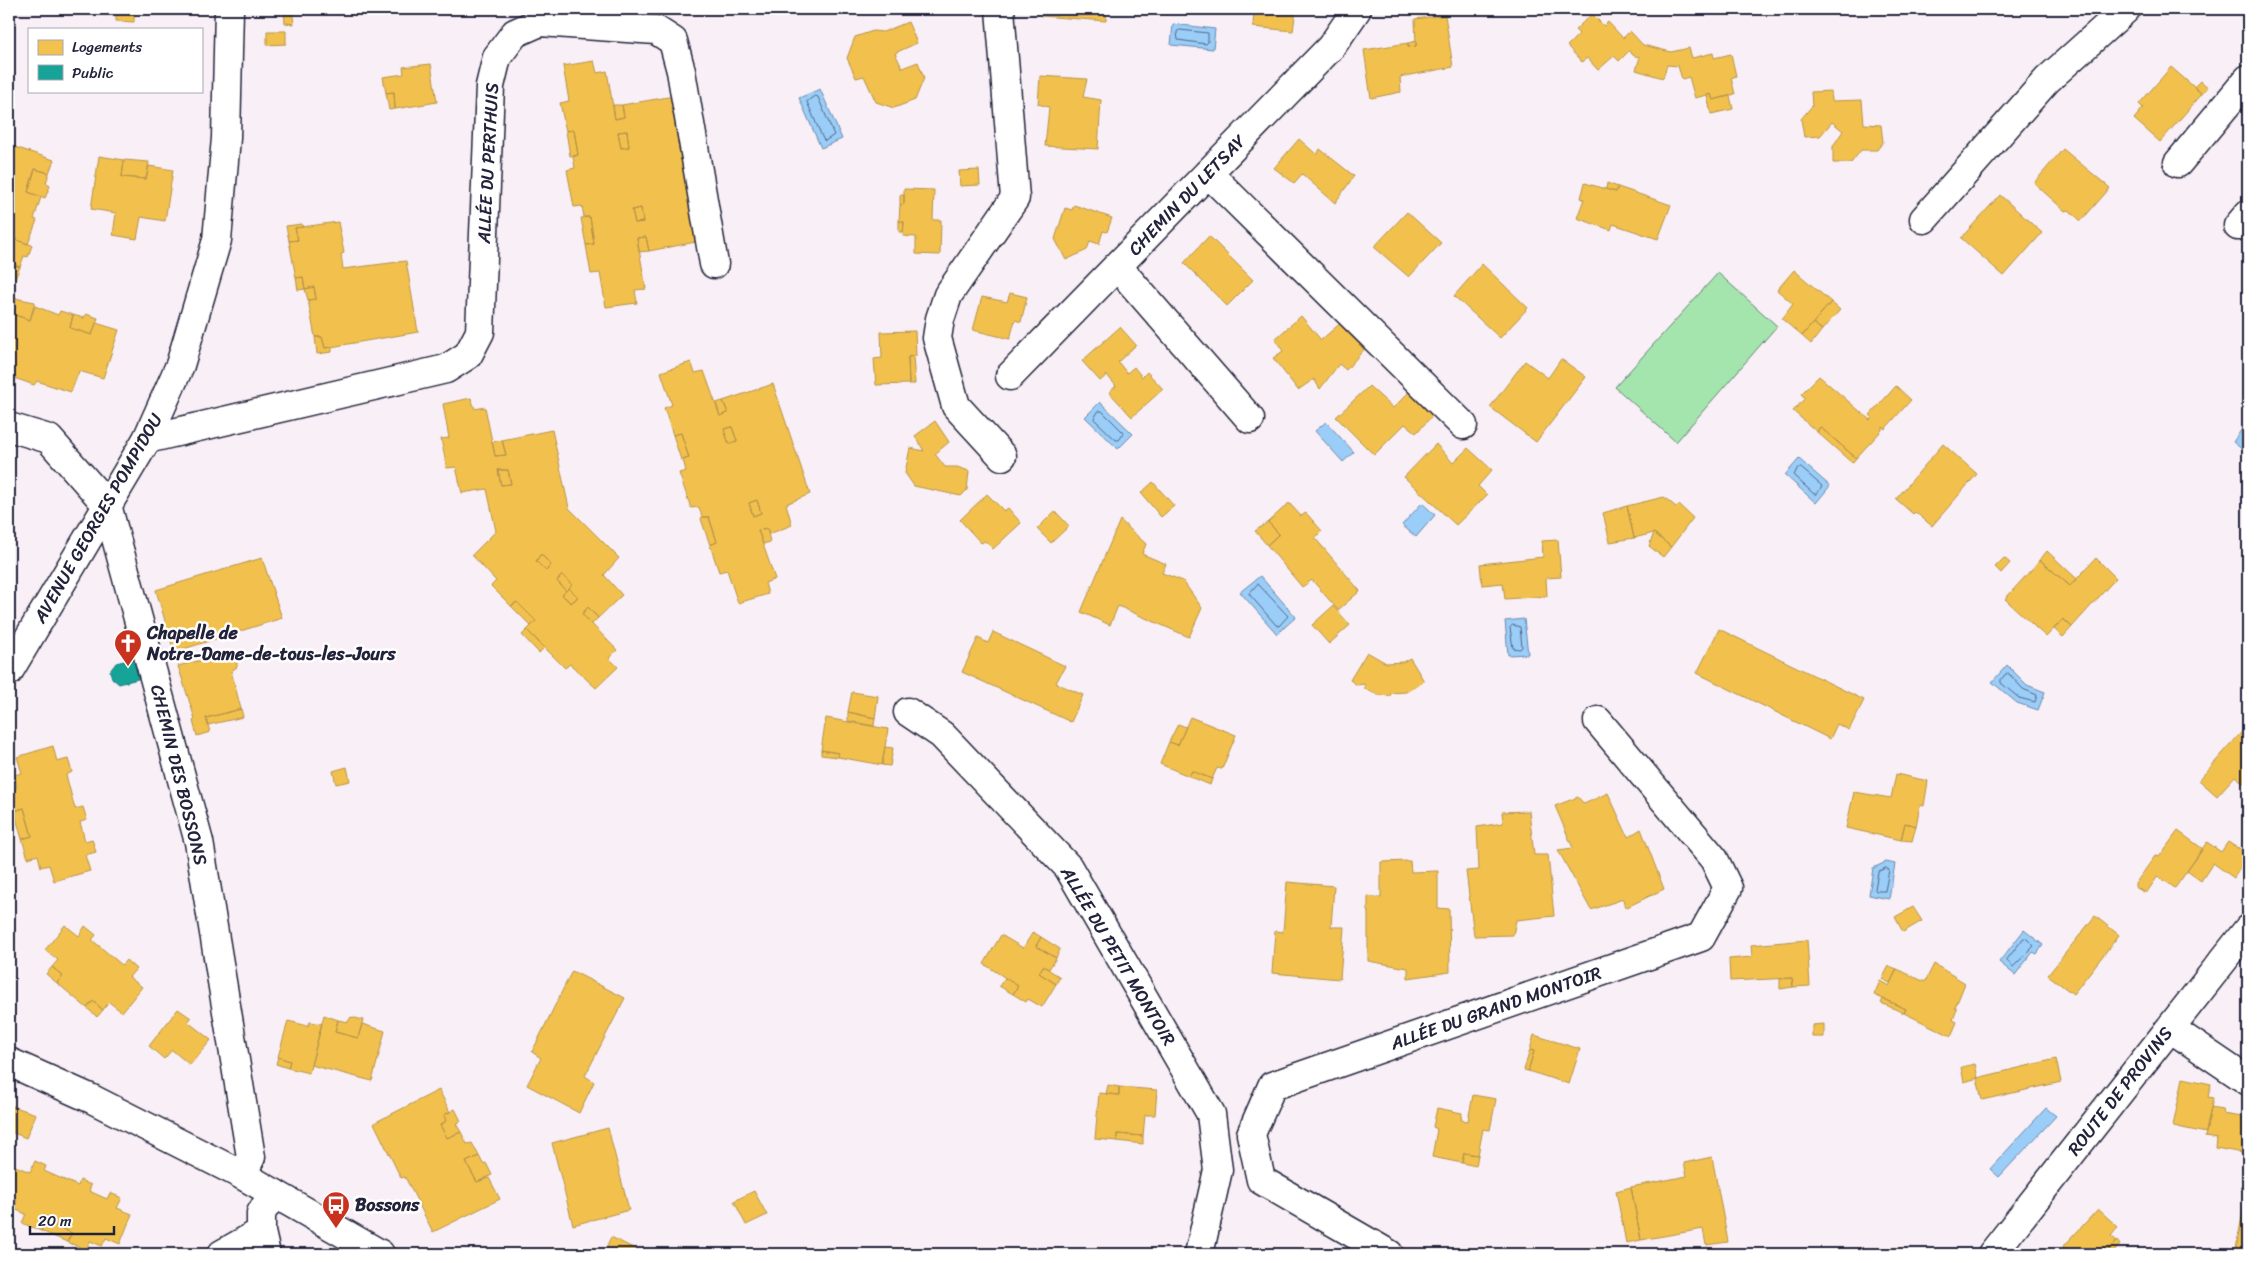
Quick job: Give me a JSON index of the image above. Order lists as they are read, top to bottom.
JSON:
{
  "streets": {
    "street": [
      "ALLÉE DU PERTHUIS",
      "CHEMIN DU LETSAY",
      "AVENUE GEORGES POMPIDOU",
      "CHEMIN DES BOSSONS",
      "ALLÉE DU PETIT MONTOIR",
      "ALLÉE DU GRAND MONTOIR",
      "ROUTE DE PROVINS"
    ]
  },
  "crossings": [
    ["ALLÉE DU PERTHUIS", "AVENUE GEORGES POMPIDOU"],
    ["AVENUE GEORGES POMPIDOU", "CHEMIN DES BOSSONS"]
  ],
  "places": {
    "church": ["Chapelle de Notre-Dame-de-tous-les-Jours"],
    "bus stop": ["Bossons"]
  },
  "legend": ["Logements", "Public"],
  "scale_bar": "20 m"
}
